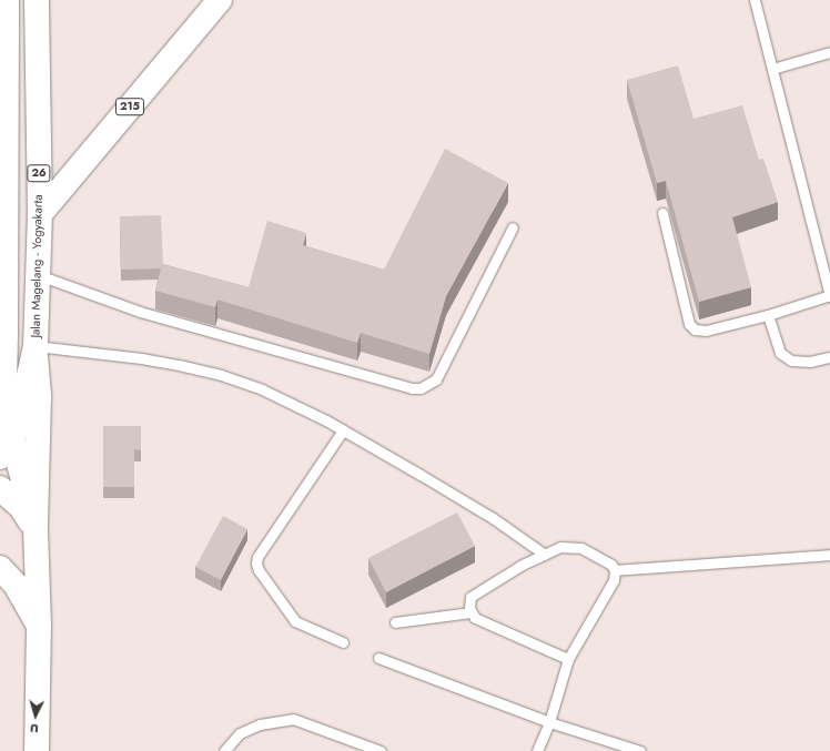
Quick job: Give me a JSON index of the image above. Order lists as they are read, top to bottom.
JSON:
{
  "streets": {
    "main road": ["215", "26", "Jalan Magelang - Yogyakarta"]
  },
  "crossings": [
    ["215", "Jalan Magelang - Yogyakarta"],
    ["26", "Jalan Magelang - Yogyakarta"]
  ],
  "north": "bottom"
}
